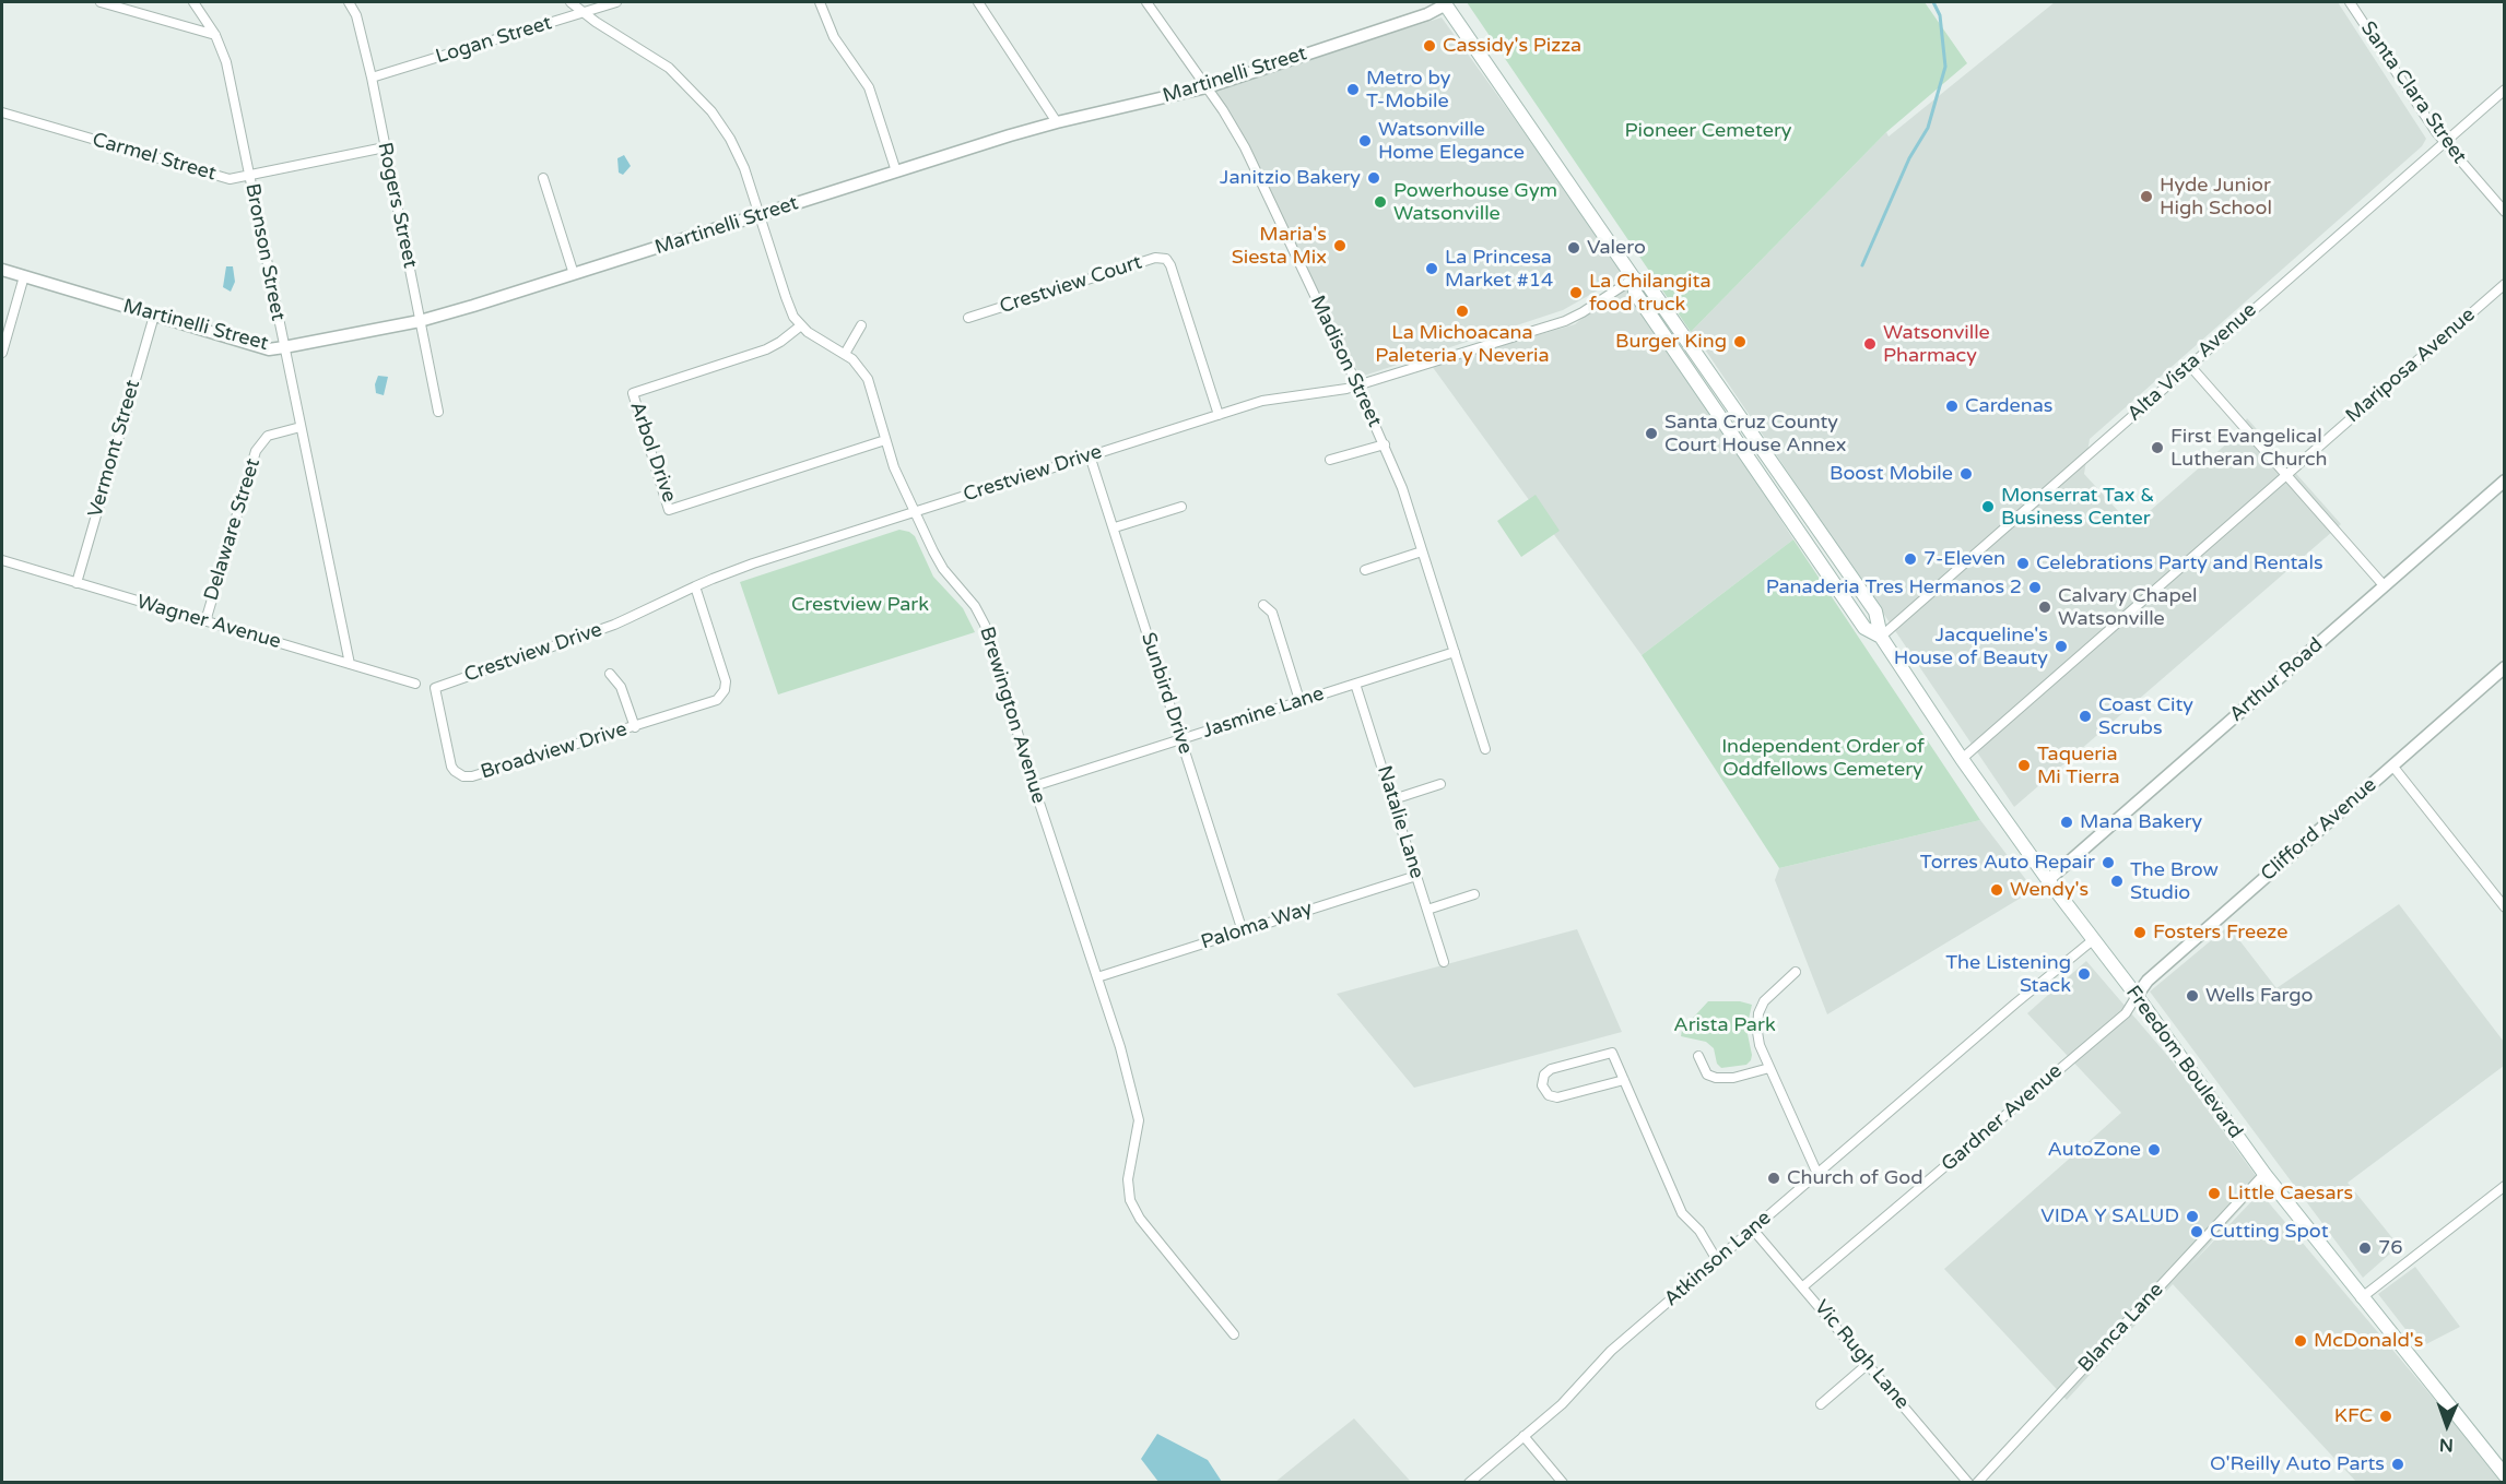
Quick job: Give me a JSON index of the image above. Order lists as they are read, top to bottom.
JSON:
{
  "streets": {
    "main road": ["Freedom Boulevard"],
    "street": [
      "Logan Street",
      "Martinelli Street",
      "Santa Clara Street",
      "Carmel Street",
      "Rogers Street",
      "Bronson Street",
      "Crestview Court",
      "Madison Street",
      "Alta Vista Avenue",
      "Mariposa Avenue",
      "Vermont Street",
      "Arbol Drive",
      "Crestview Drive",
      "Delaware Street",
      "Wagner Avenue",
      "Arthur Road",
      "Sunbird Drive",
      "Jasmine Lane",
      "Brewington Avenue",
      "Broadview Drive",
      "Natalie Lane",
      "Clifford Avenue",
      "Paloma Way",
      "Gardner Avenue",
      "Atkinson Lane",
      "Blanca Lane",
      "Vic Rugh Lane"
    ]
  },
  "crossings": [
    ["Logan Street", "Rogers Street"],
    ["Logan Street", "Brewington Avenue"],
    ["Martinelli Street", "Rogers Street"],
    ["Martinelli Street", "Bronson Street"],
    ["Martinelli Street", "Madison Street"],
    ["Martinelli Street", "Vermont Street"],
    ["Martinelli Street", "Brewington Avenue"],
    ["Martinelli Street", "Freedom Boulevard"],
    ["Santa Clara Street", "Alta Vista Avenue"],
    ["Carmel Street", "Rogers Street"],
    ["Carmel Street", "Bronson Street"],
    ["Bronson Street", "Delaware Street"],
    ["Bronson Street", "Wagner Avenue"],
    ["Crestview Court", "Crestview Drive"],
    ["Madison Street", "Crestview Drive"],
    ["Madison Street", "Jasmine Lane"],
    ["Alta Vista Avenue", "Freedom Boulevard"],
    ["Mariposa Avenue", "Freedom Boulevard"],
    ["Vermont Street", "Wagner Avenue"],
    ["Arbol Drive", "Brewington Avenue"],
    ["Crestview Drive", "Sunbird Drive"],
    ["Crestview Drive", "Brewington Avenue"],
    ["Crestview Drive", "Broadview Drive"],
    ["Crestview Drive", "Freedom Boulevard"],
    ["Delaware Street", "Wagner Avenue"],
    ["Arthur Road", "Freedom Boulevard"],
    ["Sunbird Drive", "Jasmine Lane"],
    ["Sunbird Drive", "Paloma Way"],
    ["Jasmine Lane", "Brewington Avenue"],
    ["Jasmine Lane", "Natalie Lane"],
    ["Brewington Avenue", "Paloma Way"],
    ["Natalie Lane", "Paloma Way"],
    ["Clifford Avenue", "Freedom Boulevard"],
    ["Clifford Avenue", "Gardner Avenue"],
    ["Freedom Boulevard", "Gardner Avenue"],
    ["Freedom Boulevard", "Atkinson Lane"],
    ["Freedom Boulevard", "Blanca Lane"],
    ["Gardner Avenue", "Vic Rugh Lane"],
    ["Atkinson Lane", "Vic Rugh Lane"]
  ],
  "parks": [
    "Pioneer Cemetery",
    "Crestview Park",
    "Independent Order of Oddfellows Cemetery",
    "Arista Park"
  ],
  "places": [
    "Cassidy's Pizza",
    "Metro by T-Mobile",
    "Watsonville Home Elegance",
    "Janitzio Bakery",
    "Hyde Junior High School",
    "Powerhouse Gym Watsonville",
    "Maria's Siesta Mix",
    "Valero",
    "La Princesa Market #14",
    "La Chilangita food truck",
    "La Michoacana Paleteria y Neveria",
    "Burger King",
    "Watsonville Pharmacy",
    "Cardenas",
    "Santa Cruz County Court House Annex",
    "First Evangelical Lutheran Church",
    "Boost Mobile",
    "Monserrat Tax & Business Center",
    "7-Eleven",
    "Celebrations Party and Rentals",
    "Panaderia Tres Hermanos 2",
    "Calvary Chapel Watsonville",
    "Jacqueline's House of Beauty",
    "Coast City Scrubs",
    "Taqueria Mi Tierra",
    "Mana Bakery",
    "Torres Auto Repair",
    "The Brow Studio",
    "Wendy's",
    "Fosters Freeze",
    "The Listening Stack",
    "Wells Fargo",
    "AutoZone",
    "Church of God",
    "Little Caesars",
    "VIDA Y SALUD",
    "Cutting Spot",
    "76",
    "McDonald's",
    "KFC",
    "O'Reilly Auto Parts"
  ],
  "north": "bottom"
}
